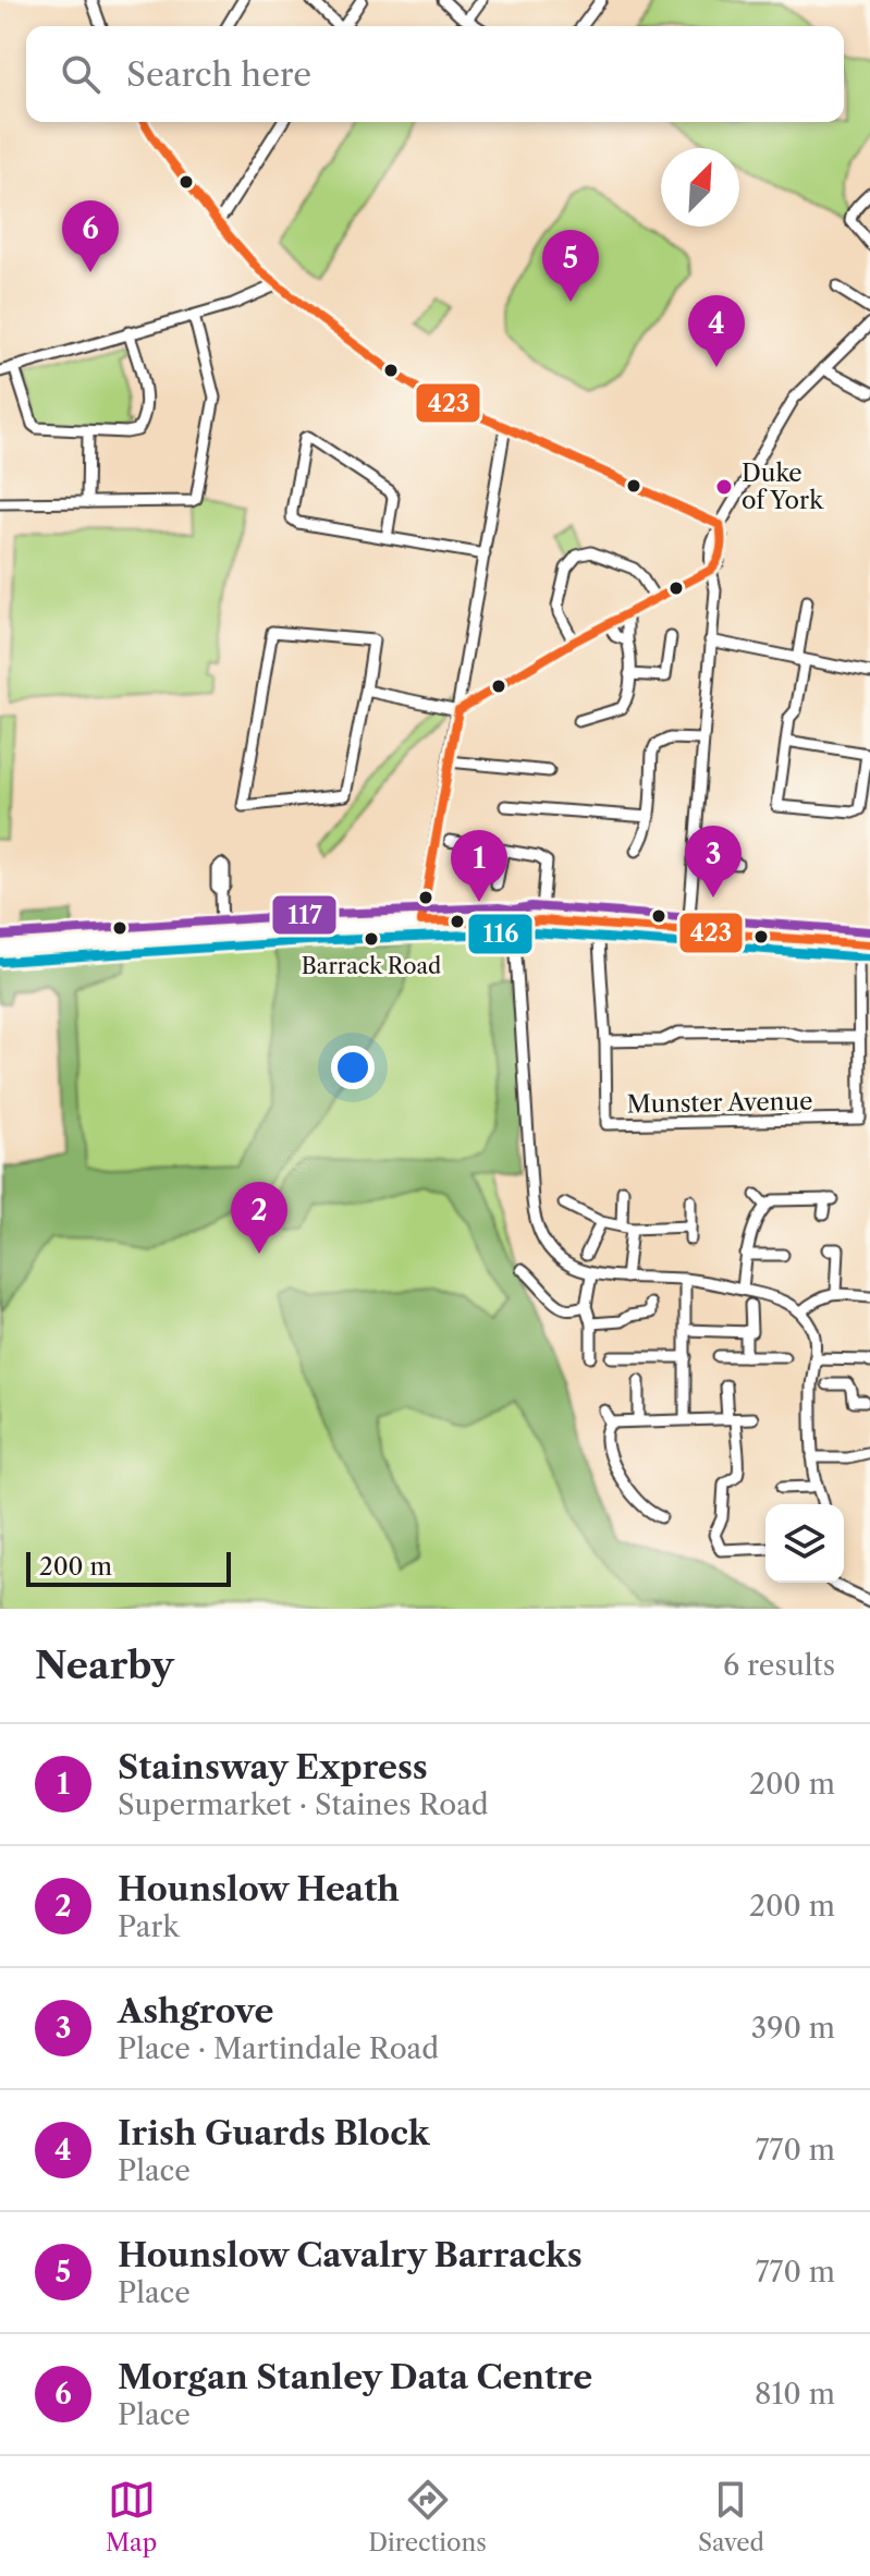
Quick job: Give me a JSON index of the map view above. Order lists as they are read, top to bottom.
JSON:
{
  "streets": {
    "street": ["Munster Avenue"]
  },
  "places": ["Duke of York", "Barrack Road"],
  "lines": ["transit line 423", "transit line 117", "transit line 116"],
  "scale_bar": "200 m",
  "north": "top right",
  "page": {
    "search": "Search here",
    "pins": [
      "6",
      "5",
      "4",
      "3",
      "1",
      "2"
    ],
    "scale": "200 m",
    "heading": ["Nearby", "6 results"],
    "list": [
      {
        "mark": "1",
        "name": "Stainsway Express",
        "note": "Supermarket · Staines Road",
        "value": "200 m"
      },
      {
        "mark": "2",
        "name": "Hounslow Heath",
        "note": "Park",
        "value": "200 m"
      },
      {
        "mark": "3",
        "name": "Ashgrove",
        "note": "Place · Martindale Road",
        "value": "390 m"
      },
      {
        "mark": "4",
        "name": "Irish Guards Block",
        "note": "Place",
        "value": "770 m"
      },
      {
        "mark": "5",
        "name": "Hounslow Cavalry Barracks",
        "note": "Place",
        "value": "770 m"
      },
      {
        "mark": "6",
        "name": "Morgan Stanley Data Centre",
        "note": "Place",
        "value": "810 m"
      }
    ],
    "nav": ["Map", "Directions", "Saved"]
  }
}
